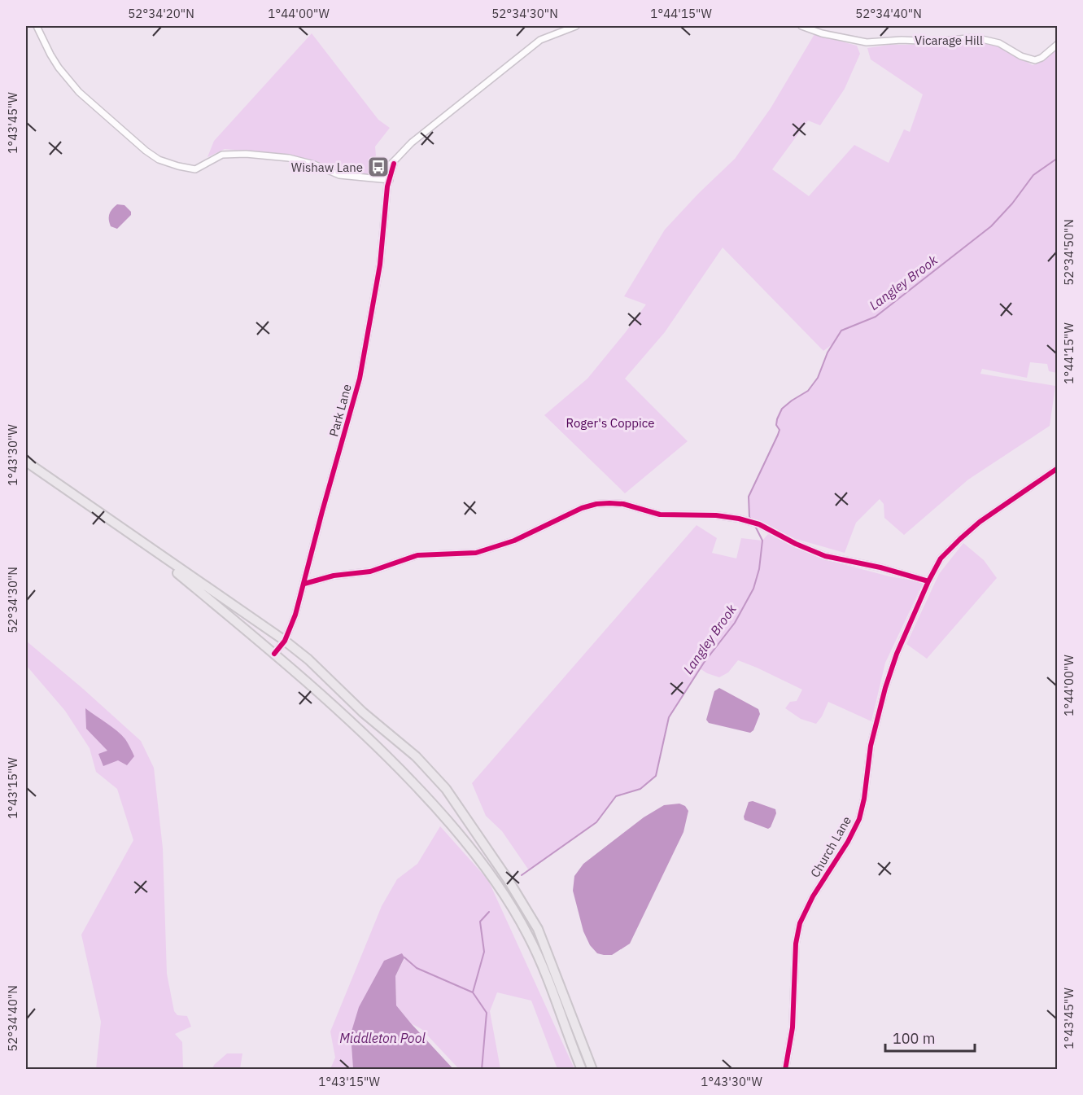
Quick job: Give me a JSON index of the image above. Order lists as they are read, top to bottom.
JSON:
{
  "streets": {
    "street": ["Vicarage Hill", "Park Lane", "Church Lane"]
  },
  "water": ["Langley Brook", "Middleton Pool"],
  "parks": ["Roger's Coppice"],
  "places": {
    "bus stop": ["Wishaw Lane"]
  },
  "scale_bar": "100 m",
  "coordinates": [
    "52°34'20\"N",
    "1°44'00\"W",
    "52°34'30\"N",
    "1°44'15\"W",
    "52°34'40\"N",
    "1°43'45\"W",
    "52°34'50\"N",
    "1°43'30\"W",
    "1°43'15\"W"
  ]
}
